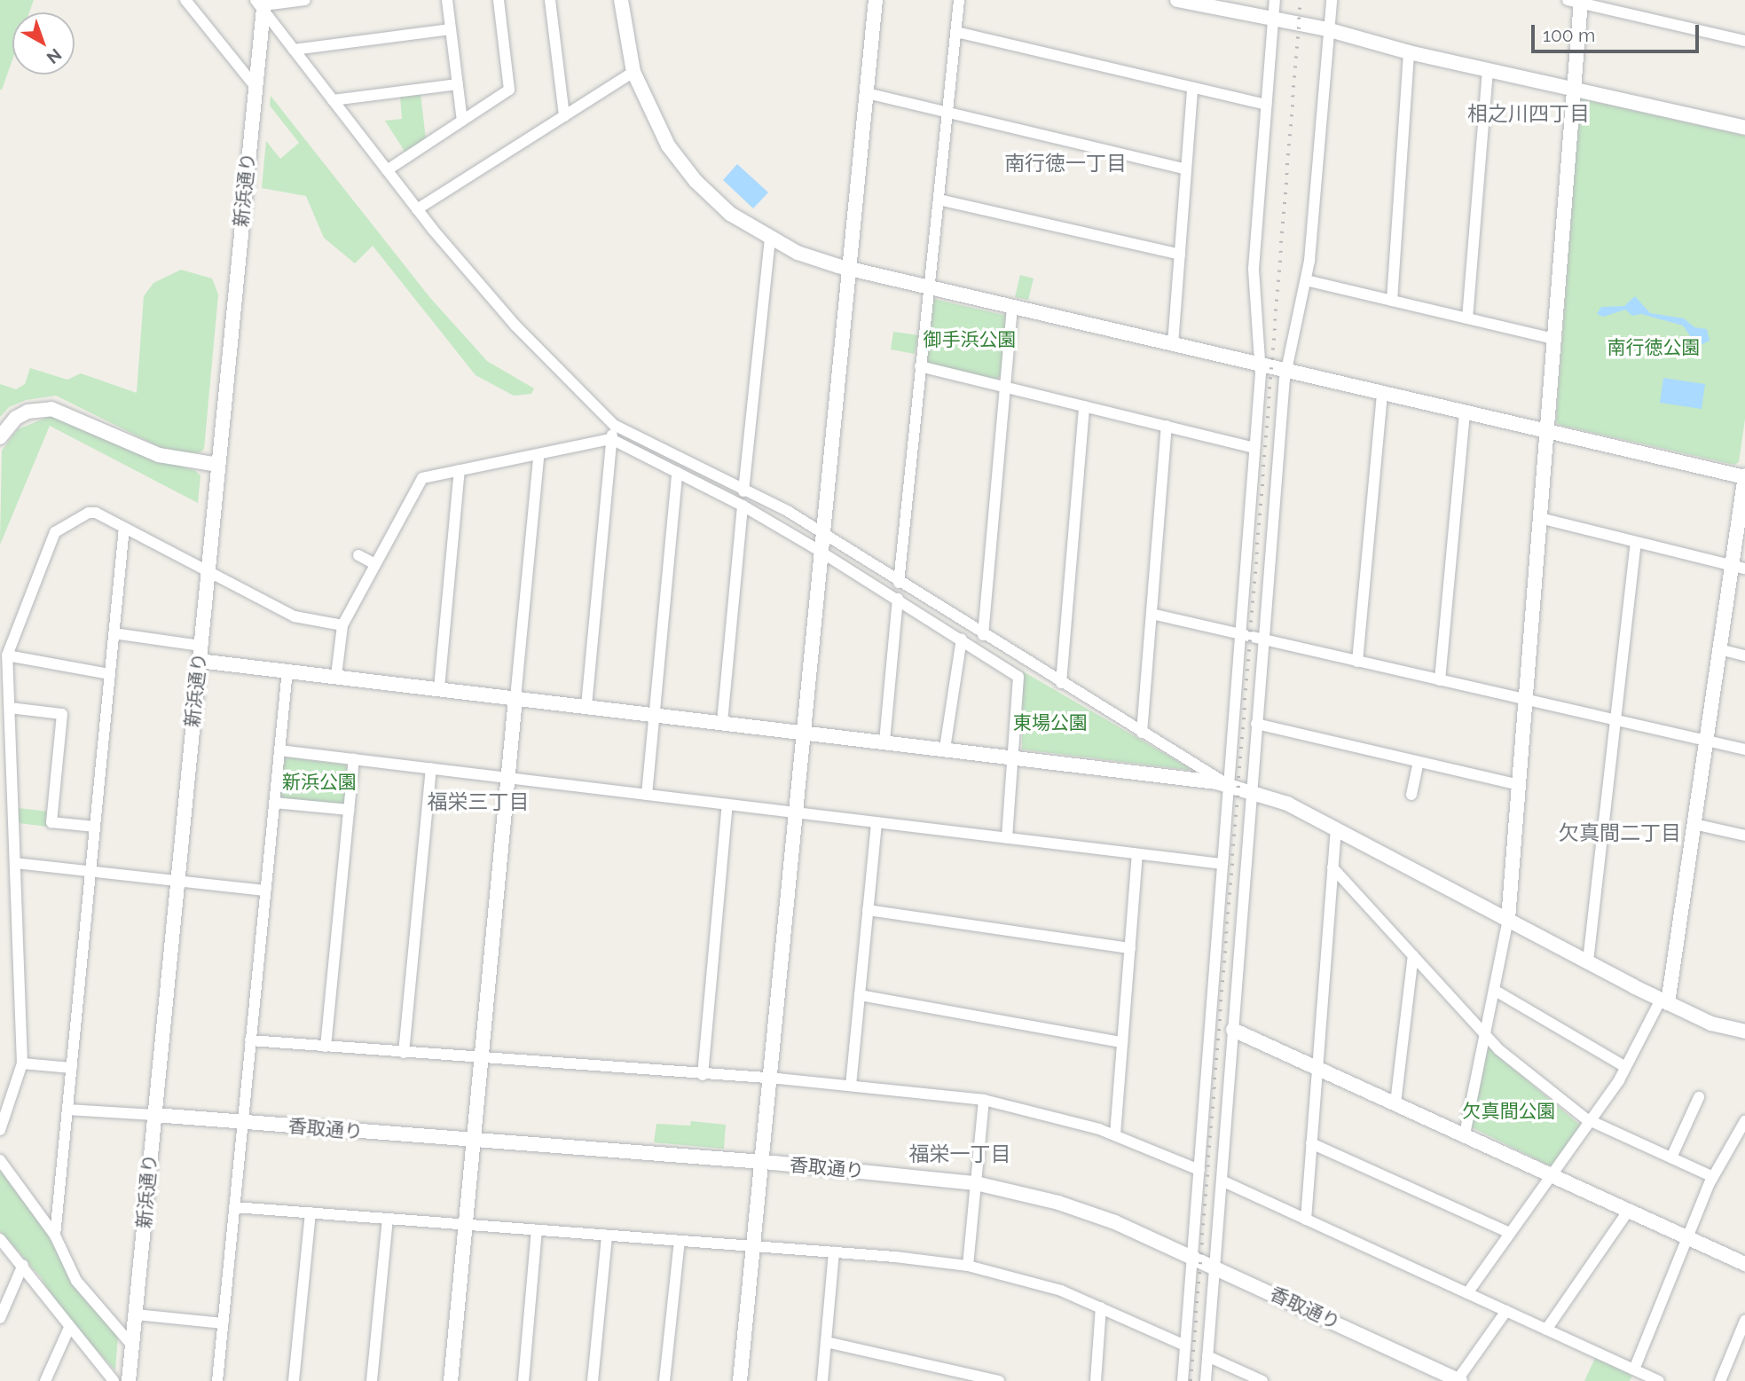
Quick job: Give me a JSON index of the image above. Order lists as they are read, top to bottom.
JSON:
{
  "streets": {
    "street": ["新浜通り", "香取通り"]
  },
  "crossings": [
    ["新浜通り", "香取通り"]
  ],
  "districts": [
    "相之川四丁目",
    "南行徳一丁目",
    "福栄三丁目",
    "欠真間二丁目",
    "福栄一丁目"
  ],
  "parks": [
    "御手浜公園",
    "南行徳公園",
    "東場公園",
    "新浜公園",
    "欠真間公園"
  ],
  "scale_bar": "100 m",
  "north": "bottom right"
}
